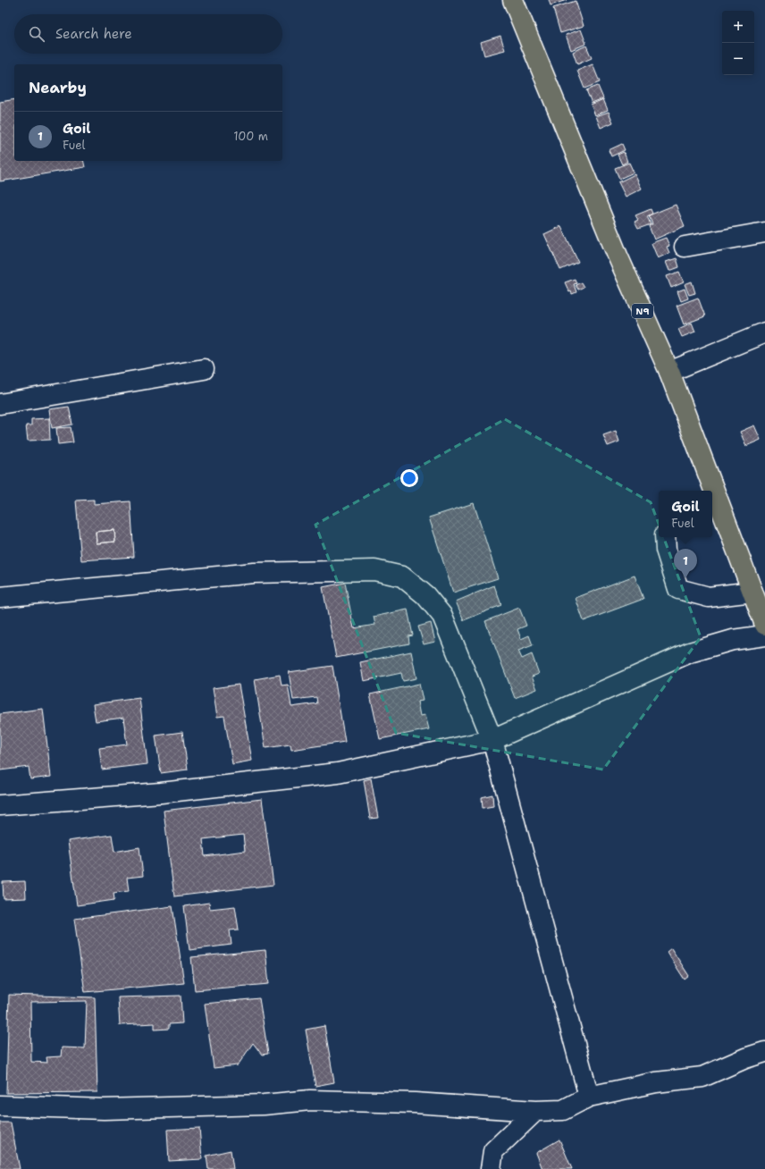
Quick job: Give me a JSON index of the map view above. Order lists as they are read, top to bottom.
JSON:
{
  "streets": {
    "highway": ["N9"]
  },
  "page": {
    "map_buttons": ["+", "−"],
    "search": "Search here",
    "heading": "Nearby",
    "list": [
      {
        "mark": "1",
        "name": "Goil",
        "note": "Fuel",
        "value": "100 m"
      }
    ],
    "popup": ["Goil", "Fuel"],
    "pins": "1"
  }
}
